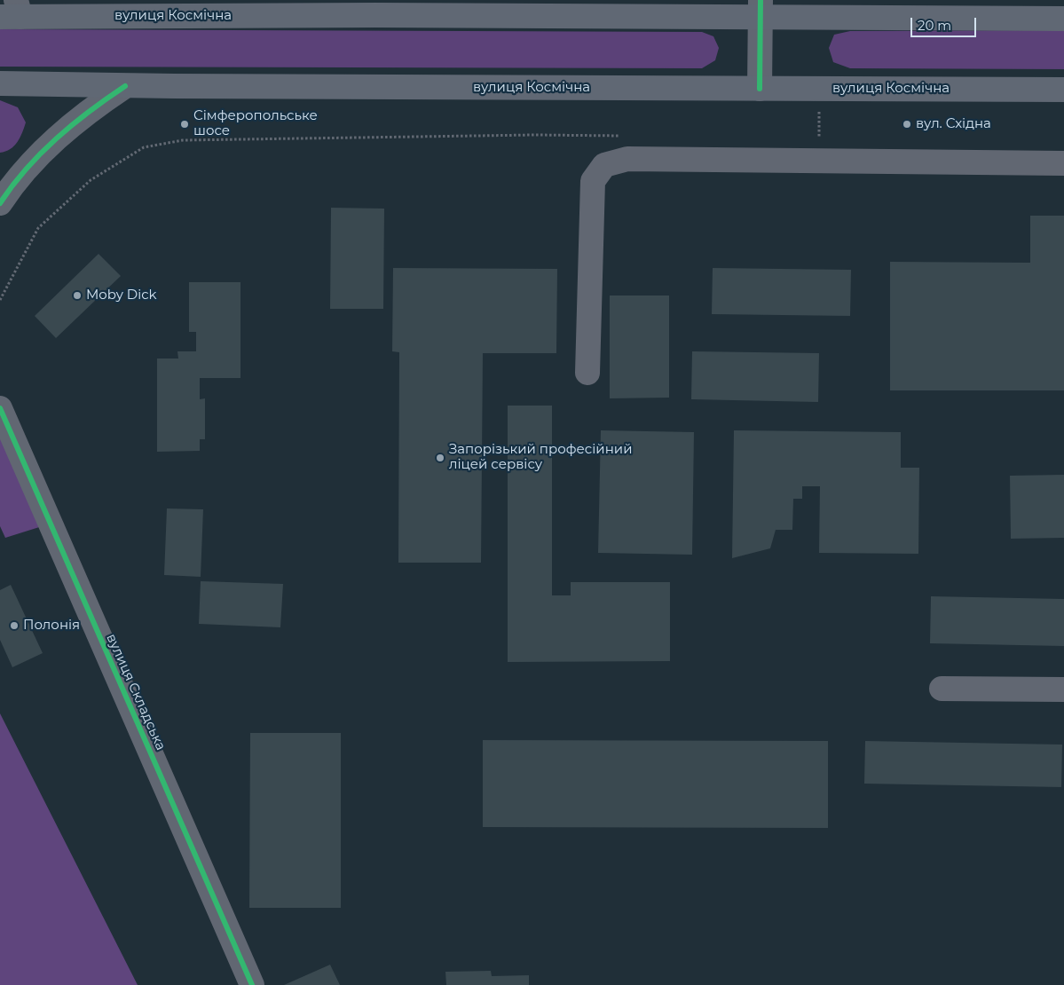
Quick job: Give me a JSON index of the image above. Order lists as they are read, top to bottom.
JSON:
{
  "streets": {
    "main road": ["вулиця Космічна"],
    "street": ["вулиця Складська"]
  },
  "places": [
    "Сімферопольське шосе",
    "вул. Східна",
    "Moby Dick",
    "Запорізький професійний ліцей сервісу",
    "Полонія"
  ],
  "scale_bar": "20 m"
}
